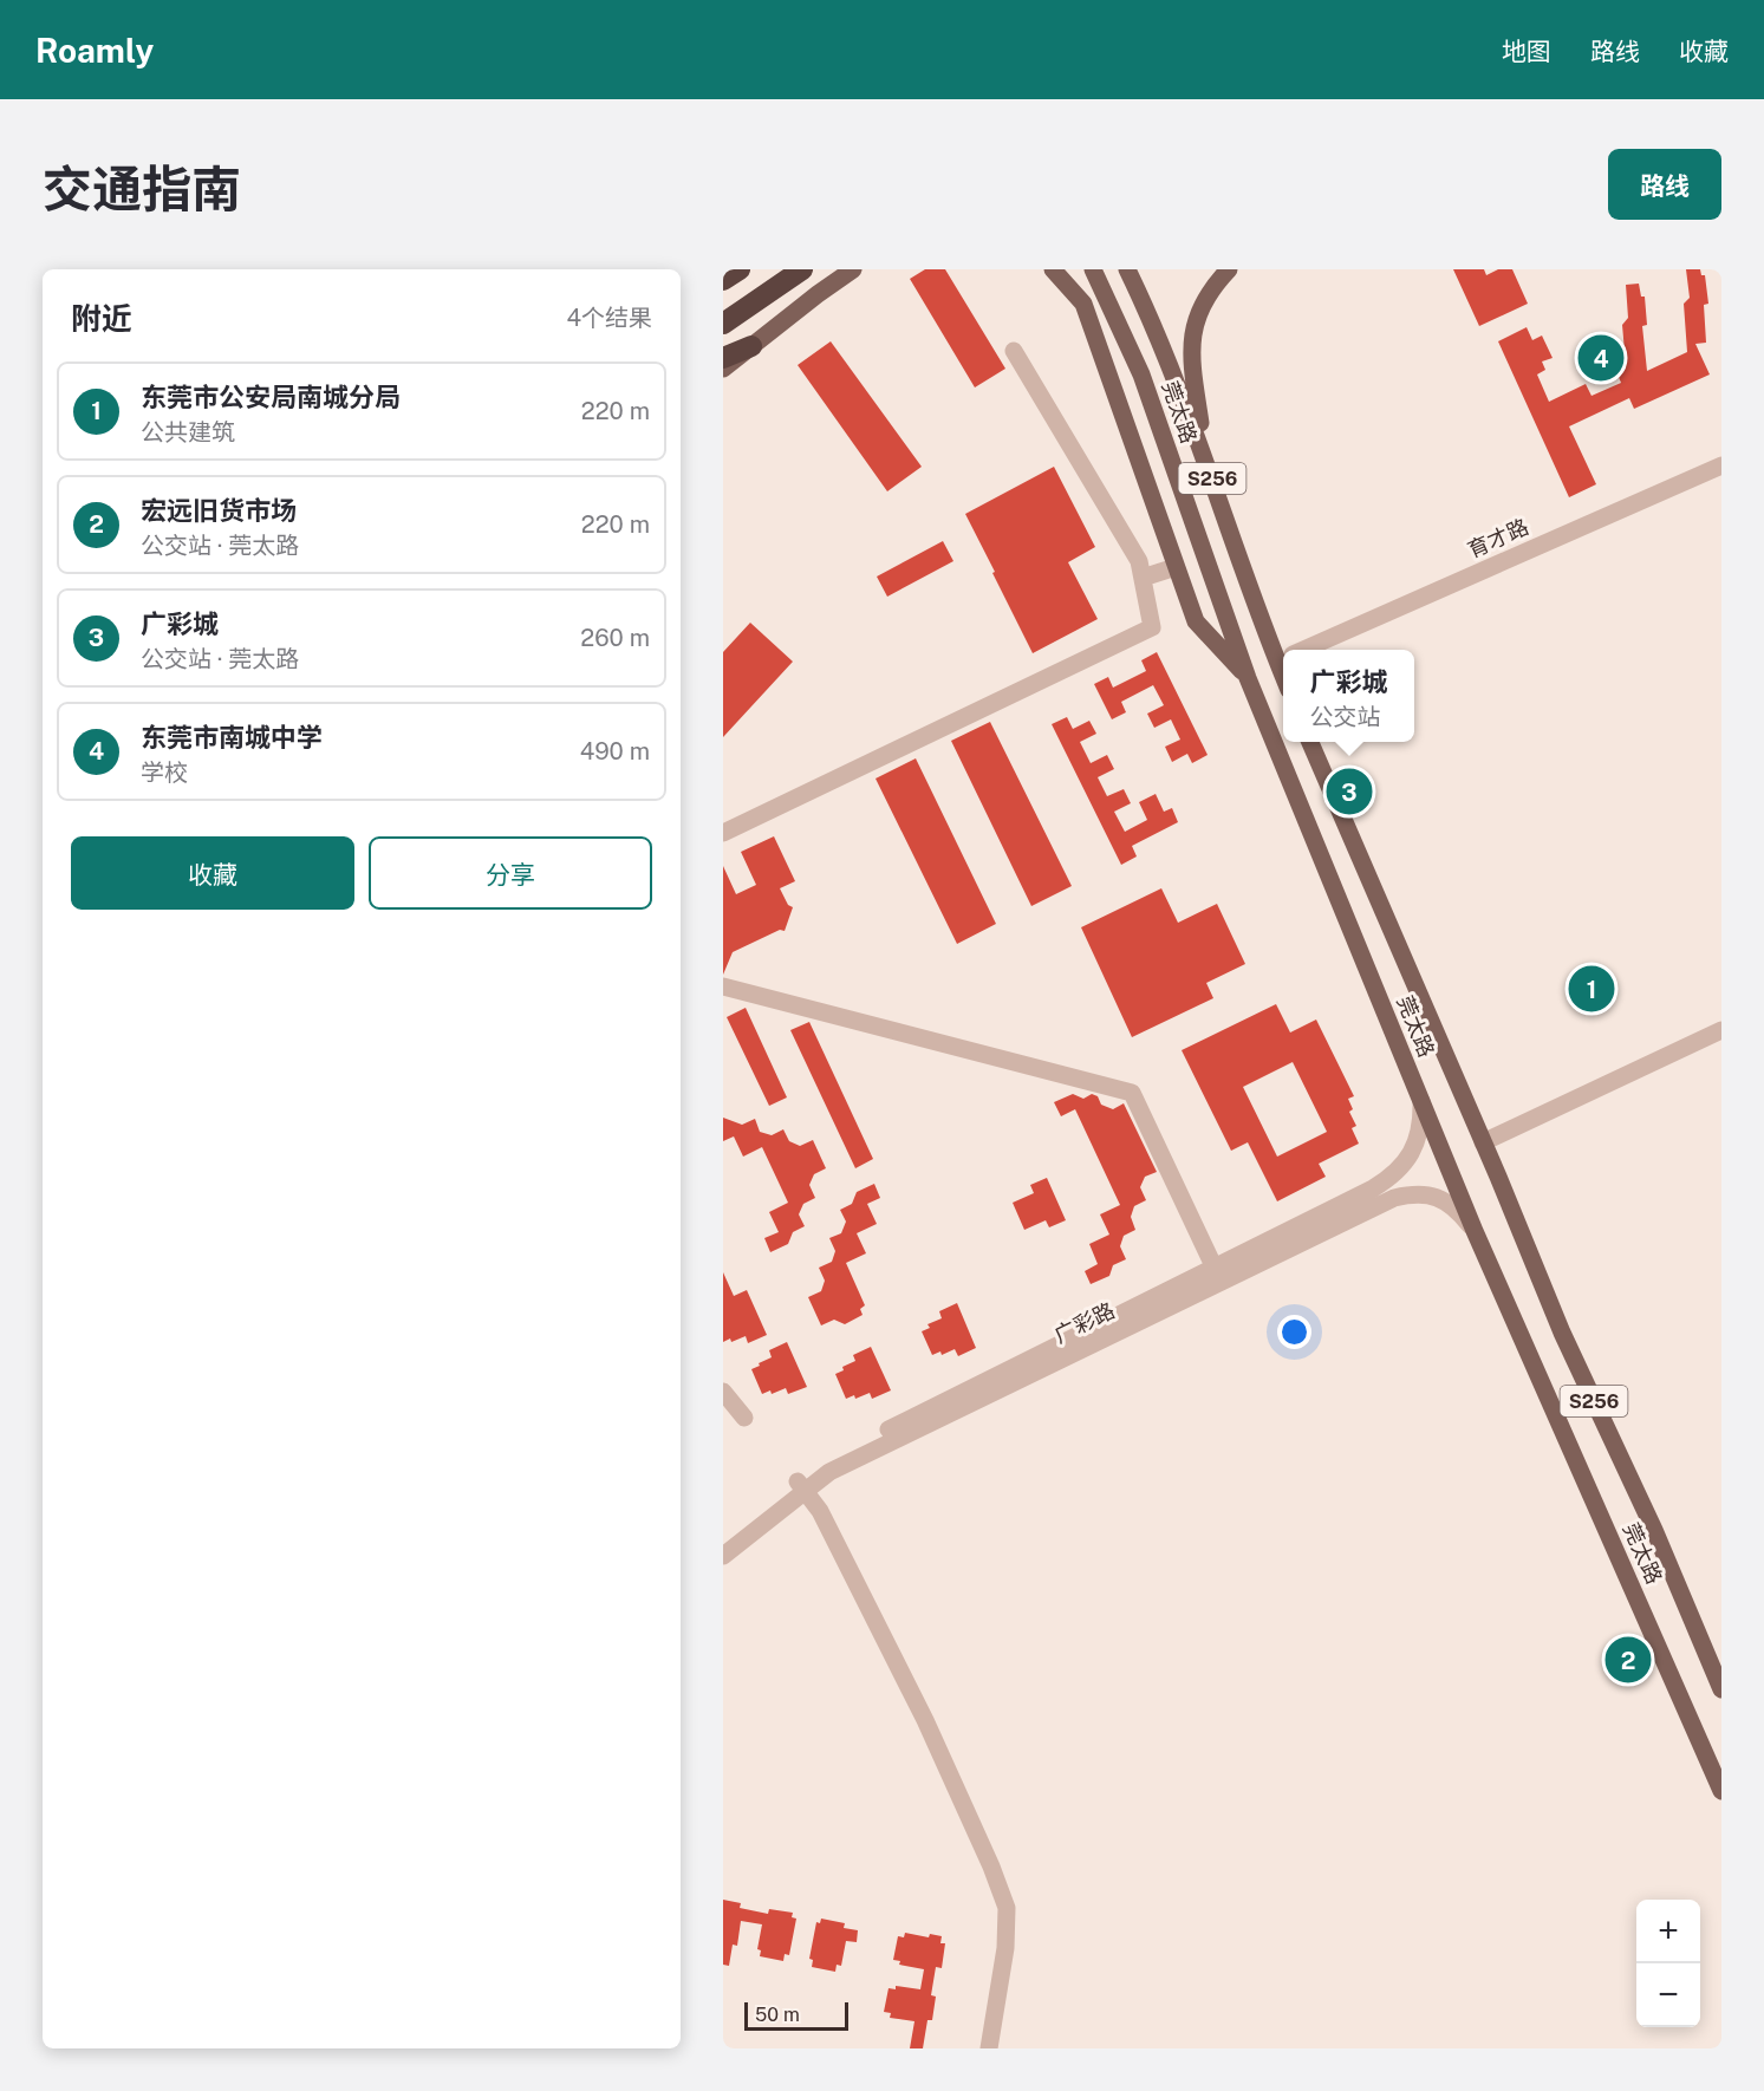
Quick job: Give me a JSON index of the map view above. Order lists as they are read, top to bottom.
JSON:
{
  "streets": {
    "main road": ["莞太路", "S256"],
    "street": ["育才路", "广彩路"]
  },
  "crossings": [
    ["莞太路", "广彩路"]
  ],
  "scale_bar": "50 m",
  "page": {
    "header": "Roamly",
    "nav": ["地图", "路线", "收藏"],
    "title": "交通指南",
    "buttons": [
      "路线",
      ["收藏", "分享"]
    ],
    "heading": ["附近", "4个结果"],
    "pins": [
      "4",
      "3",
      "1",
      "2"
    ],
    "list": [
      {
        "mark": "1",
        "name": "东莞市公安局南城分局",
        "note": "公共建筑",
        "value": "220 m"
      },
      {
        "mark": "2",
        "name": "宏远旧货市场",
        "note": "公交站 · 莞太路",
        "value": "220 m"
      },
      {
        "mark": "3",
        "name": "广彩城",
        "note": "公交站 · 莞太路",
        "value": "260 m"
      },
      {
        "mark": "4",
        "name": "东莞市南城中学",
        "note": "学校",
        "value": "490 m"
      }
    ],
    "popup": ["广彩城", "公交站"],
    "map_buttons": ["+", "−"],
    "scale": "50 m"
  }
}
